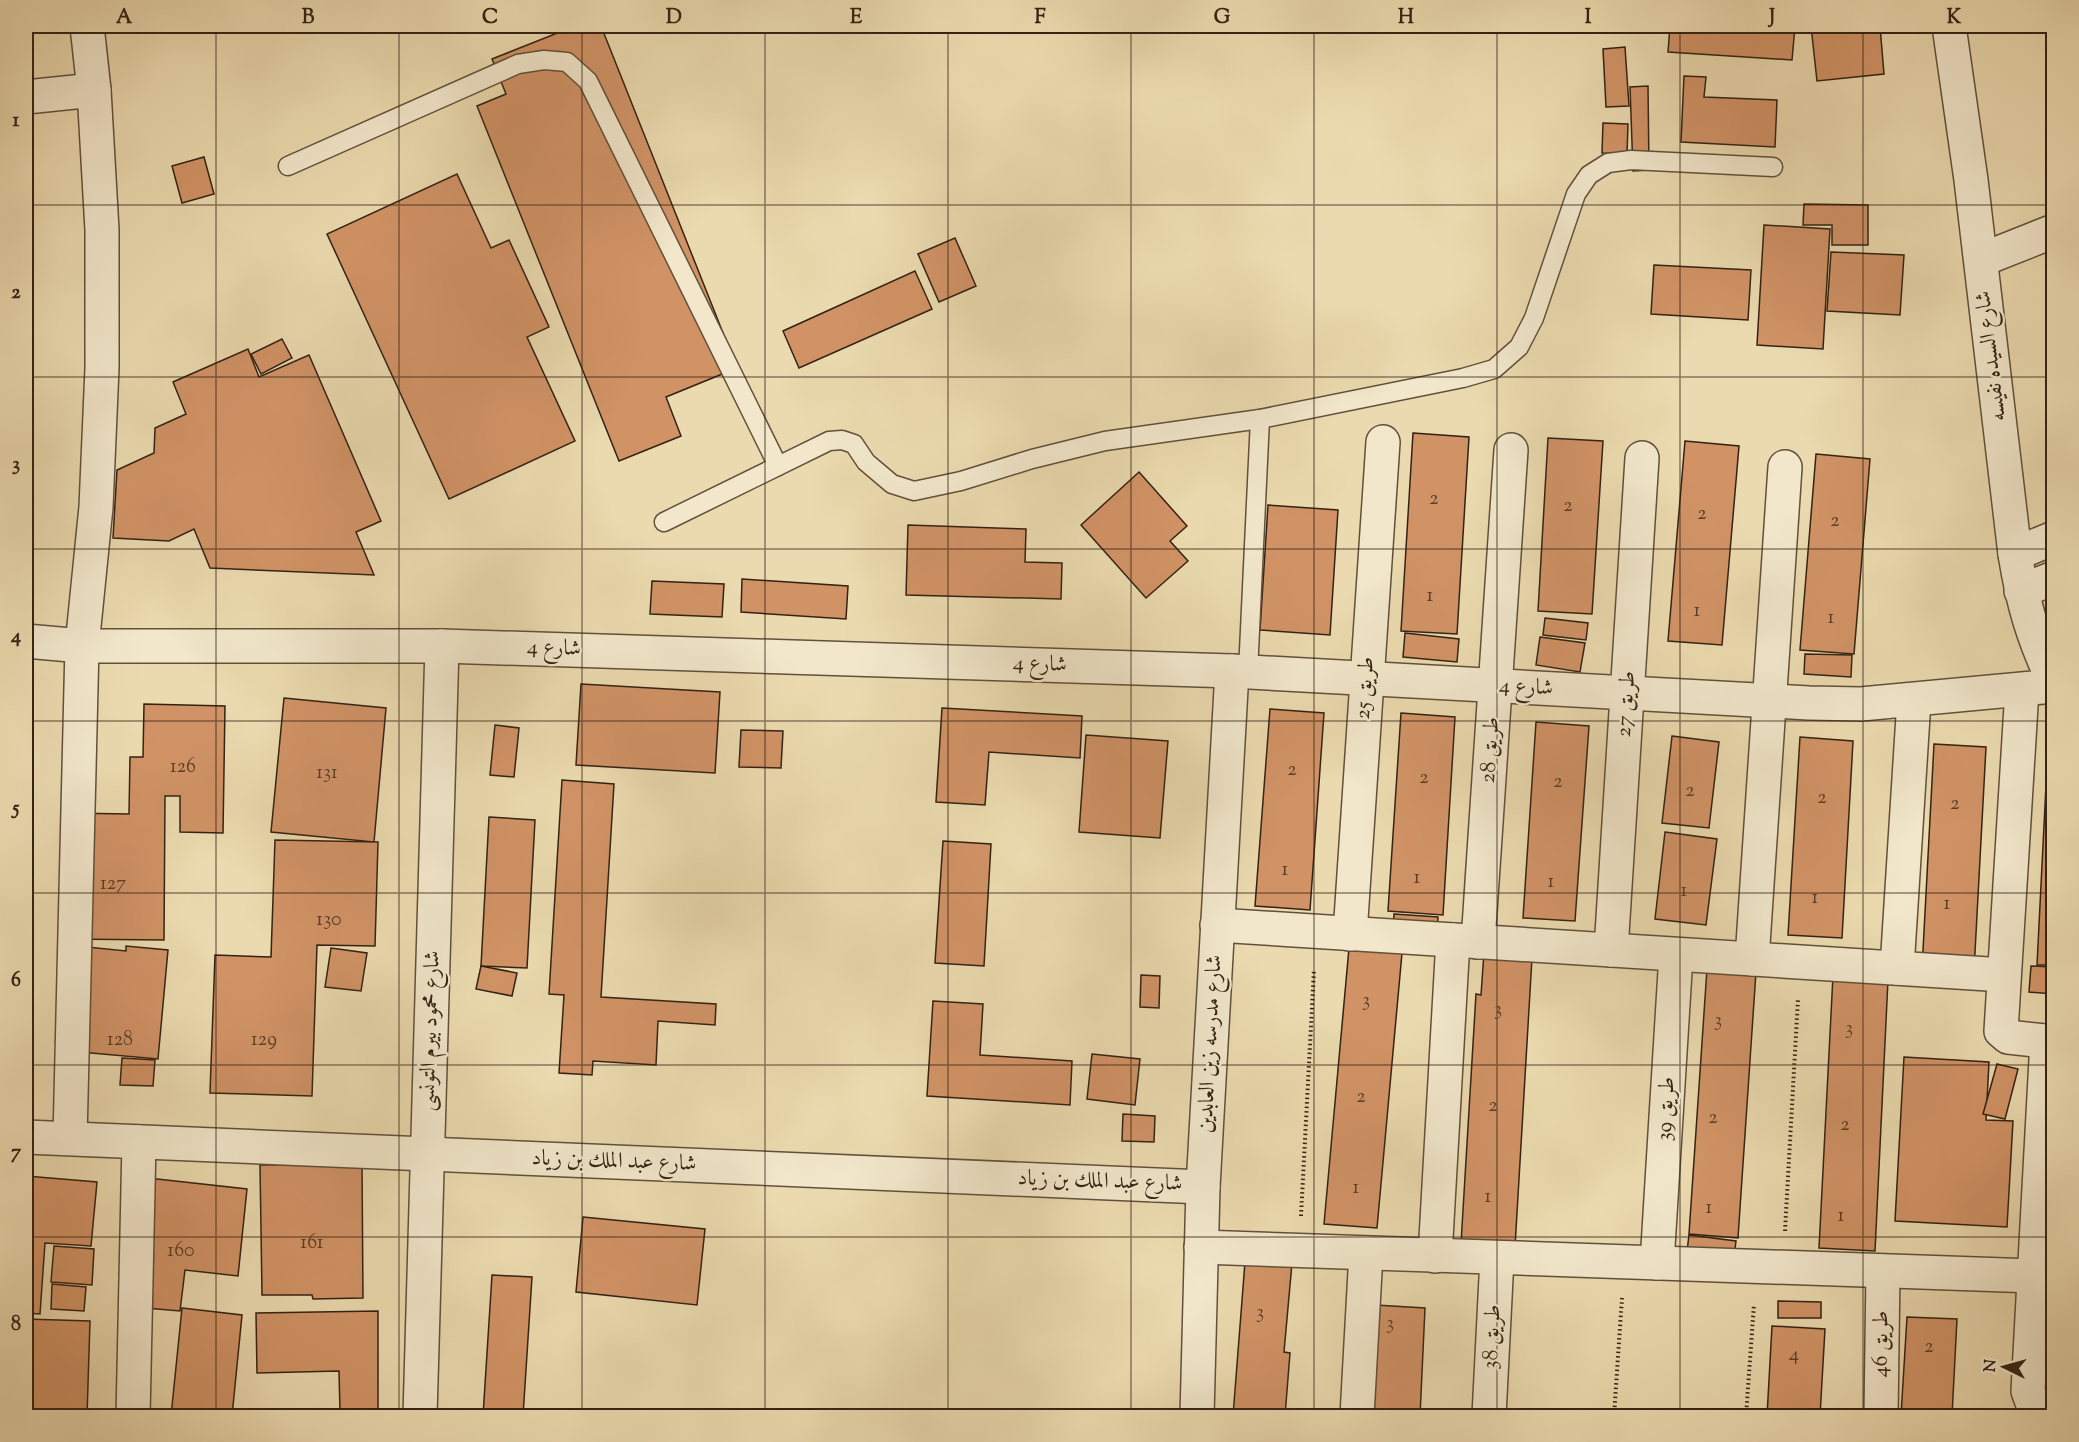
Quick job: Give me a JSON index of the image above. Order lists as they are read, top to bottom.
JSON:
{
  "streets": {
    "street": [
      "شارع السيده نفيسه",
      "شارع 4",
      "طريق 25",
      "طريق 27",
      "طريق 28",
      "شارع محمود بيرم التونسى",
      "شارع مدرسه زين العابدين",
      "طريق 39",
      "شارع عبد الملك بن زياد",
      "طريق 38",
      "طريق 46"
    ]
  },
  "crossings": [
    ["شارع 4", "طريق 25"],
    ["شارع 4", "طريق 27"],
    ["شارع 4", "طريق 28"],
    ["شارع 4", "شارع محمود بيرم التونسى"],
    ["شارع 4", "شارع مدرسه زين العابدين"],
    ["شارع محمود بيرم التونسى", "شارع عبد الملك بن زياد"],
    ["شارع مدرسه زين العابدين", "شارع عبد الملك بن زياد"]
  ],
  "house_numbers": [
    "2",
    "2",
    "2",
    "2",
    "1",
    "1",
    "1",
    "126",
    "2",
    "131",
    "2",
    "2",
    "2",
    "2",
    "2",
    "1",
    "1",
    "1",
    "127",
    "1",
    "1",
    "1",
    "130",
    "3",
    "3",
    "3",
    "3",
    "128",
    "129",
    "2",
    "2",
    "2",
    "2",
    "1",
    "1",
    "1",
    "1",
    "161",
    "160",
    "3",
    "3",
    "2",
    "4"
  ],
  "north": "left",
  "grid": {
    "columns": [
      "A",
      "B",
      "C",
      "D",
      "E",
      "F",
      "G",
      "H",
      "I",
      "J",
      "K"
    ],
    "rows": [
      "1",
      "2",
      "3",
      "4",
      "5",
      "6",
      "7",
      "8"
    ]
  }
}
